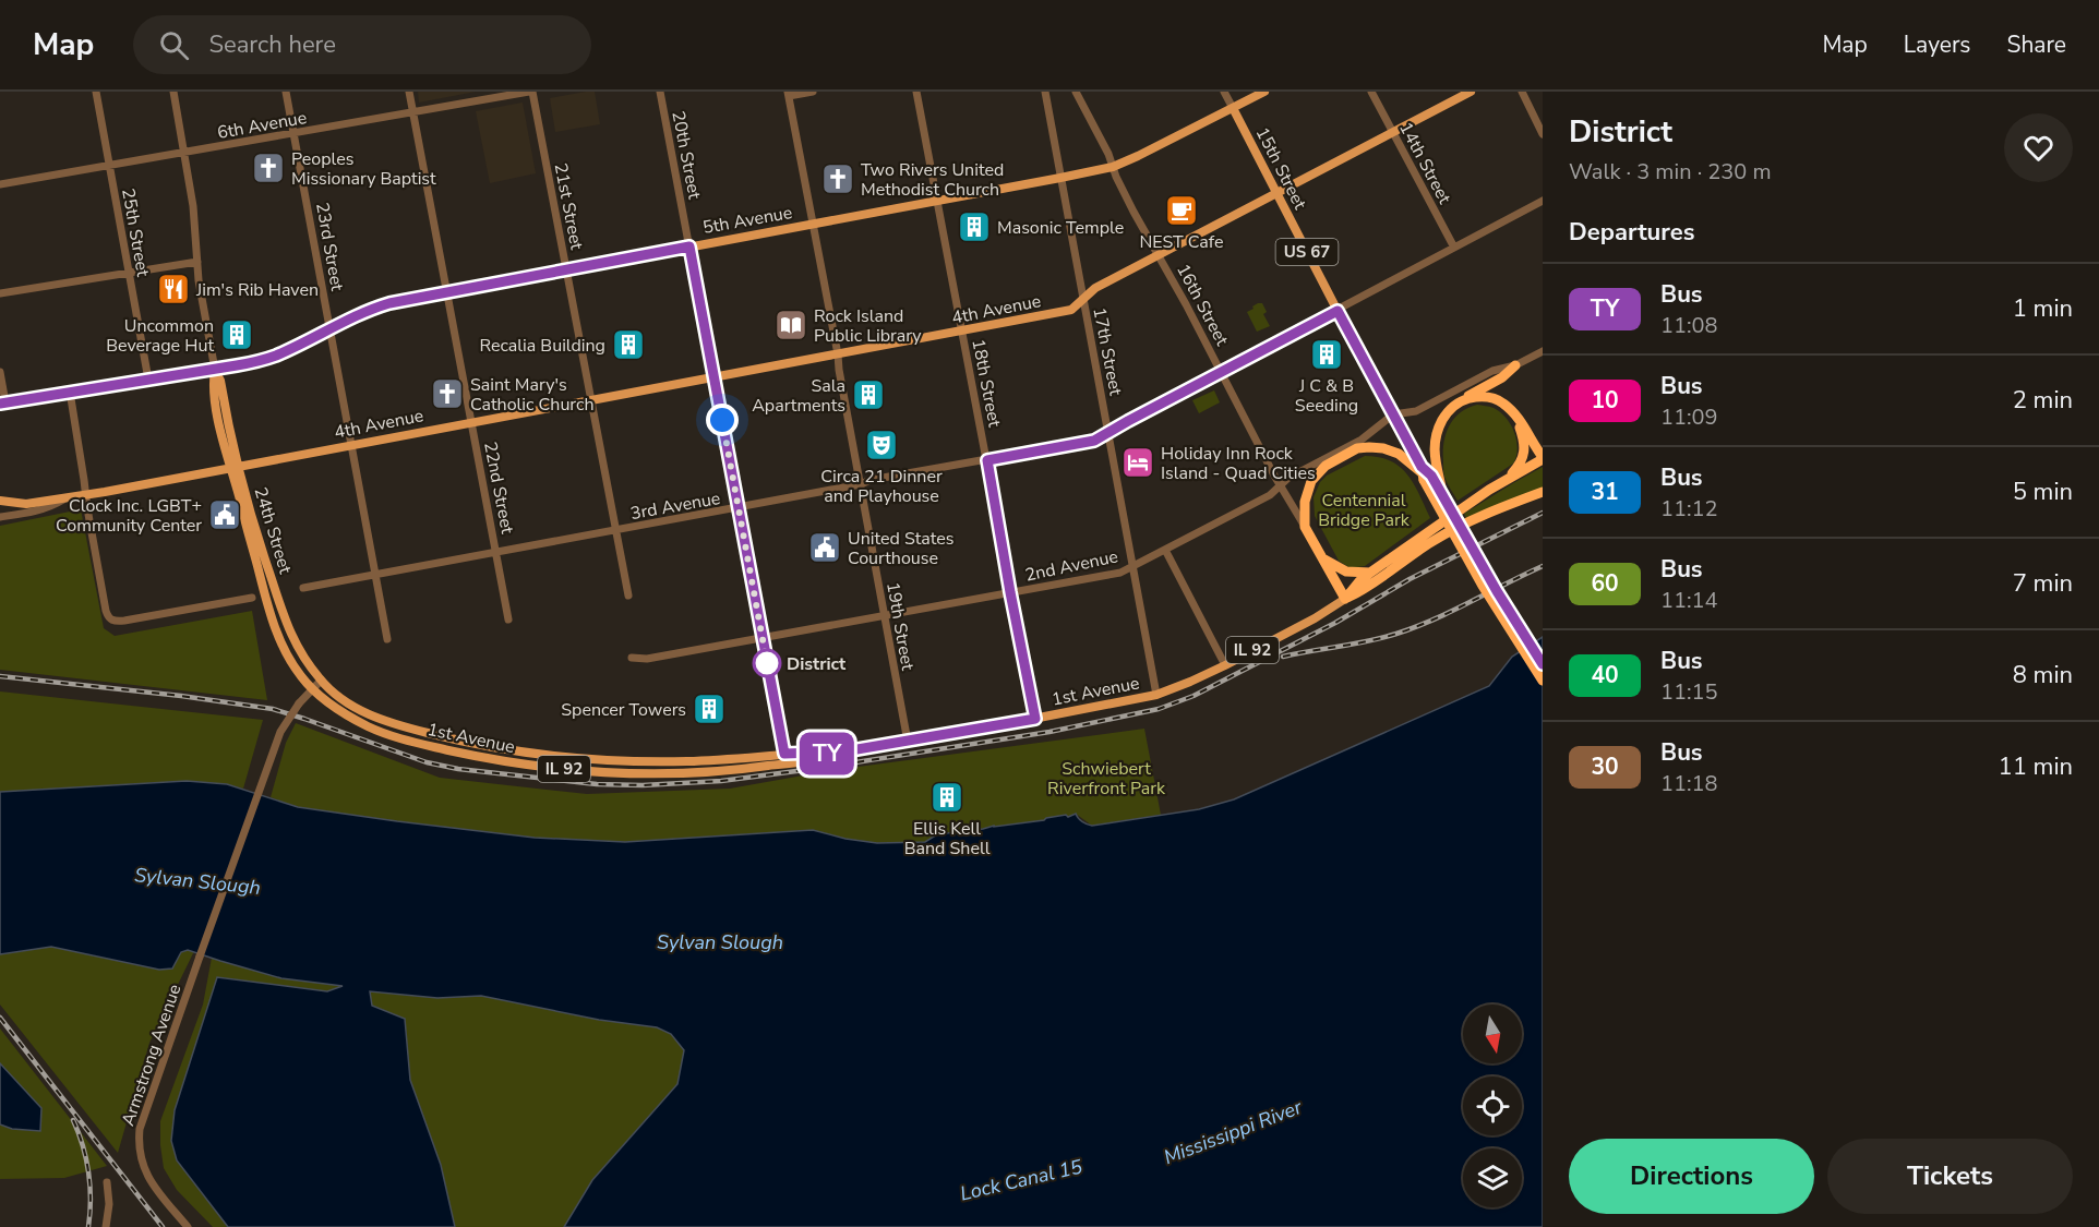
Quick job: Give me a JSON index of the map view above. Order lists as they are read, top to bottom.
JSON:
{
  "streets": {
    "highway": [
      "15th Street",
      "US 67",
      "16th Street",
      "IL 92",
      "1st Avenue"
    ],
    "main road": ["5th Avenue", "4th Avenue", "24th Street"],
    "street": [
      "6th Avenue",
      "20th Street",
      "14th Street",
      "21st Street",
      "25th Street",
      "23rd Street",
      "17th Street",
      "18th Street",
      "22nd Street",
      "3rd Avenue",
      "2nd Avenue",
      "19th Street",
      "Armstrong Avenue"
    ]
  },
  "crossings": [
    ["6th Avenue", "21st Street"],
    ["6th Avenue", "25th Street"],
    ["6th Avenue", "23rd Street"],
    ["6th Avenue", "22nd Street"],
    ["6th Avenue", "24th Street"],
    ["20th Street", "5th Avenue"],
    ["20th Street", "4th Avenue"],
    ["20th Street", "3rd Avenue"],
    ["20th Street", "2nd Avenue"],
    ["20th Street", "1st Avenue"],
    ["14th Street", "4th Avenue"],
    ["14th Street", "3rd Avenue"],
    ["15th Street", "5th Avenue"],
    ["15th Street", "4th Avenue"],
    ["15th Street", "3rd Avenue"],
    ["15th Street", "2nd Avenue"],
    ["21st Street", "5th Avenue"],
    ["21st Street", "4th Avenue"],
    ["21st Street", "3rd Avenue"],
    ["5th Avenue", "25th Street"],
    ["5th Avenue", "23rd Street"],
    ["5th Avenue", "16th Street"],
    ["5th Avenue", "17th Street"],
    ["5th Avenue", "18th Street"],
    ["5th Avenue", "22nd Street"],
    ["5th Avenue", "24th Street"],
    ["5th Avenue", "19th Street"],
    ["23rd Street", "4th Avenue"],
    ["23rd Street", "3rd Avenue"],
    ["16th Street", "4th Avenue"],
    ["16th Street", "3rd Avenue"],
    ["16th Street", "2nd Avenue"],
    ["16th Street", "1st Avenue"],
    ["4th Avenue", "17th Street"],
    ["4th Avenue", "18th Street"],
    ["4th Avenue", "22nd Street"],
    ["4th Avenue", "24th Street"],
    ["4th Avenue", "19th Street"],
    ["17th Street", "3rd Avenue"],
    ["17th Street", "2nd Avenue"],
    ["17th Street", "1st Avenue"],
    ["18th Street", "3rd Avenue"],
    ["18th Street", "2nd Avenue"],
    ["18th Street", "1st Avenue"],
    ["22nd Street", "3rd Avenue"],
    ["3rd Avenue", "19th Street"],
    ["24th Street", "1st Avenue"],
    ["24th Street", "Armstrong Avenue"],
    ["2nd Avenue", "19th Street"],
    ["19th Street", "1st Avenue"],
    ["1st Avenue", "Armstrong Avenue"]
  ],
  "water": ["Sylvan Slough", "Mississippi River", "Lock Canal 15"],
  "parks": ["Centennial Bridge Park", "Schwiebert Riverfront Park"],
  "places": {
    "church": ["Peoples Missionary Baptist", "Two Rivers United Methodist Church", "Saint Mary's Catholic Church"],
    "cafe": ["NEST Cafe"],
    "building": [
      "Masonic Temple",
      "Uncommon Beverage Hut",
      "Recalia Building",
      "J C & B Seeding",
      "Sala Apartments",
      "Spencer Towers",
      "Ellis Kell Band Shell"
    ],
    "restaurant": ["Jim's Rib Haven"],
    "library": ["Rock Island Public Library"],
    "theatre": ["Circa 21 Dinner and Playhouse"],
    "hotel": ["Holiday Inn Rock Island - Quad Cities"],
    "public building": ["Clock Inc. LGBT+ Community Center", "United States Courthouse"],
    "other": ["District"]
  },
  "lines": ["bus line TY"],
  "north": "bottom",
  "page": {
    "header": "Map",
    "search": "Search here",
    "nav": ["Map", "Layers", "Share"],
    "on_map": "TY",
    "heading": [
      ["District", "Walk · 3 min · 230 m"],
      "Departures"
    ],
    "list": [
      {
        "mark": "TY",
        "name": "Bus",
        "note": "11:08",
        "value": "1 min"
      },
      {
        "mark": "10",
        "name": "Bus",
        "note": "11:09",
        "value": "2 min"
      },
      {
        "mark": "31",
        "name": "Bus",
        "note": "11:12",
        "value": "5 min"
      },
      {
        "mark": "60",
        "name": "Bus",
        "note": "11:14",
        "value": "7 min"
      },
      {
        "mark": "40",
        "name": "Bus",
        "note": "11:15",
        "value": "8 min"
      },
      {
        "mark": "30",
        "name": "Bus",
        "note": "11:18",
        "value": "11 min"
      }
    ],
    "buttons": ["Directions", "Tickets"]
  }
}
